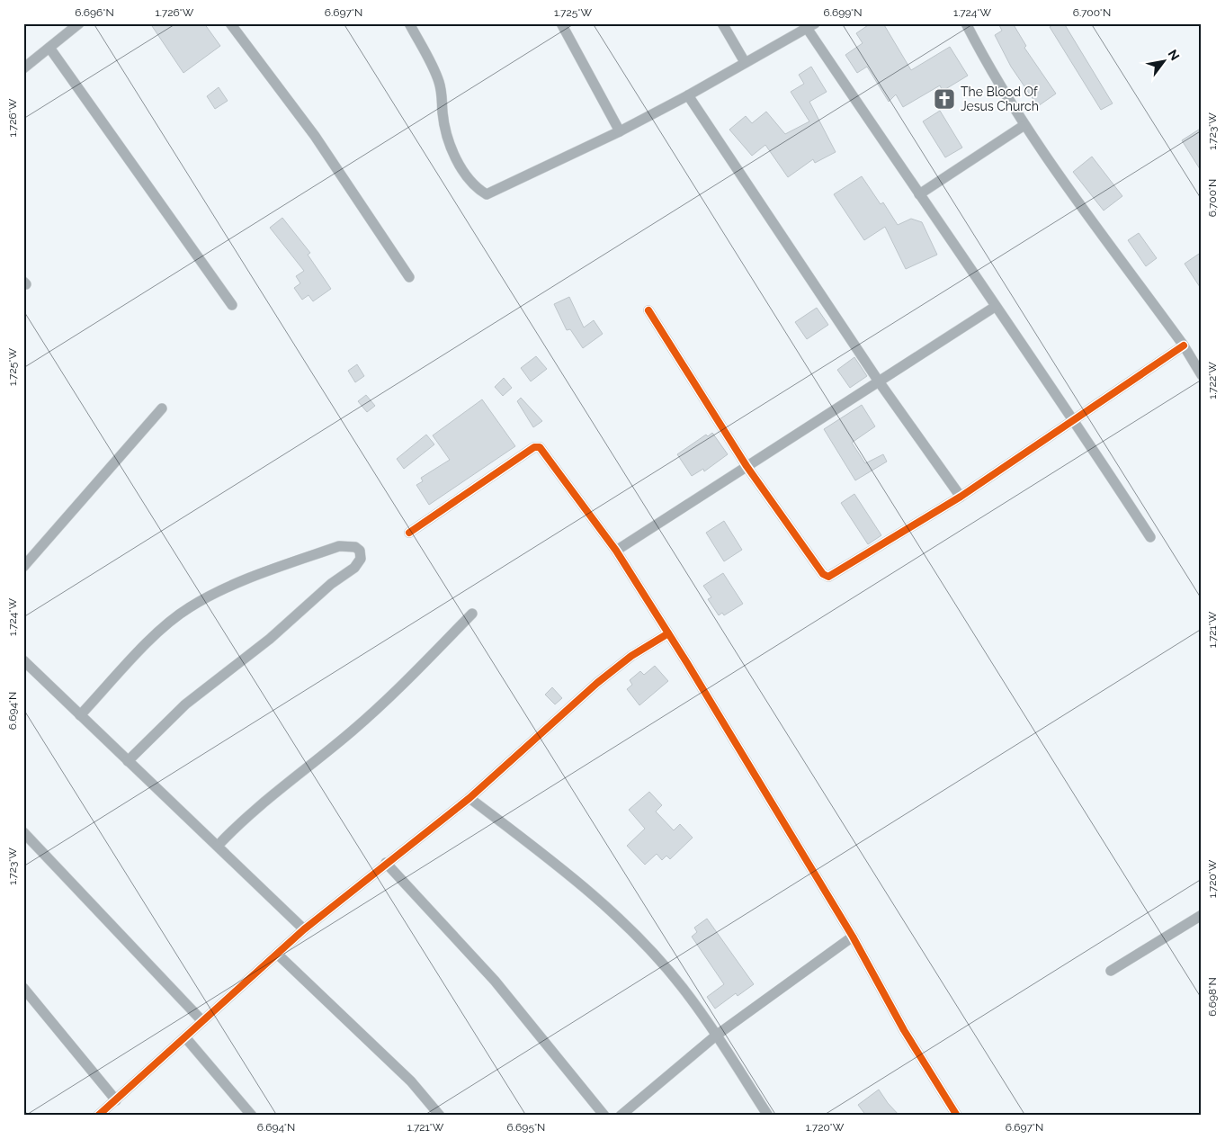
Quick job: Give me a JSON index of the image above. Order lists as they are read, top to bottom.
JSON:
{
  "places": {
    "church": ["The Blood Of Jesus Church"]
  },
  "north": "top right",
  "coordinates": [
    "6.696°N",
    "1.726°W",
    "6.697°N",
    "1.725°W",
    "6.699°N",
    "1.724°W",
    "6.700°N",
    "1.723°W",
    "1.722°W",
    "1.721°W",
    "6.694°N",
    "1.720°W",
    "6.698°N",
    "6.695°N"
  ]
}
